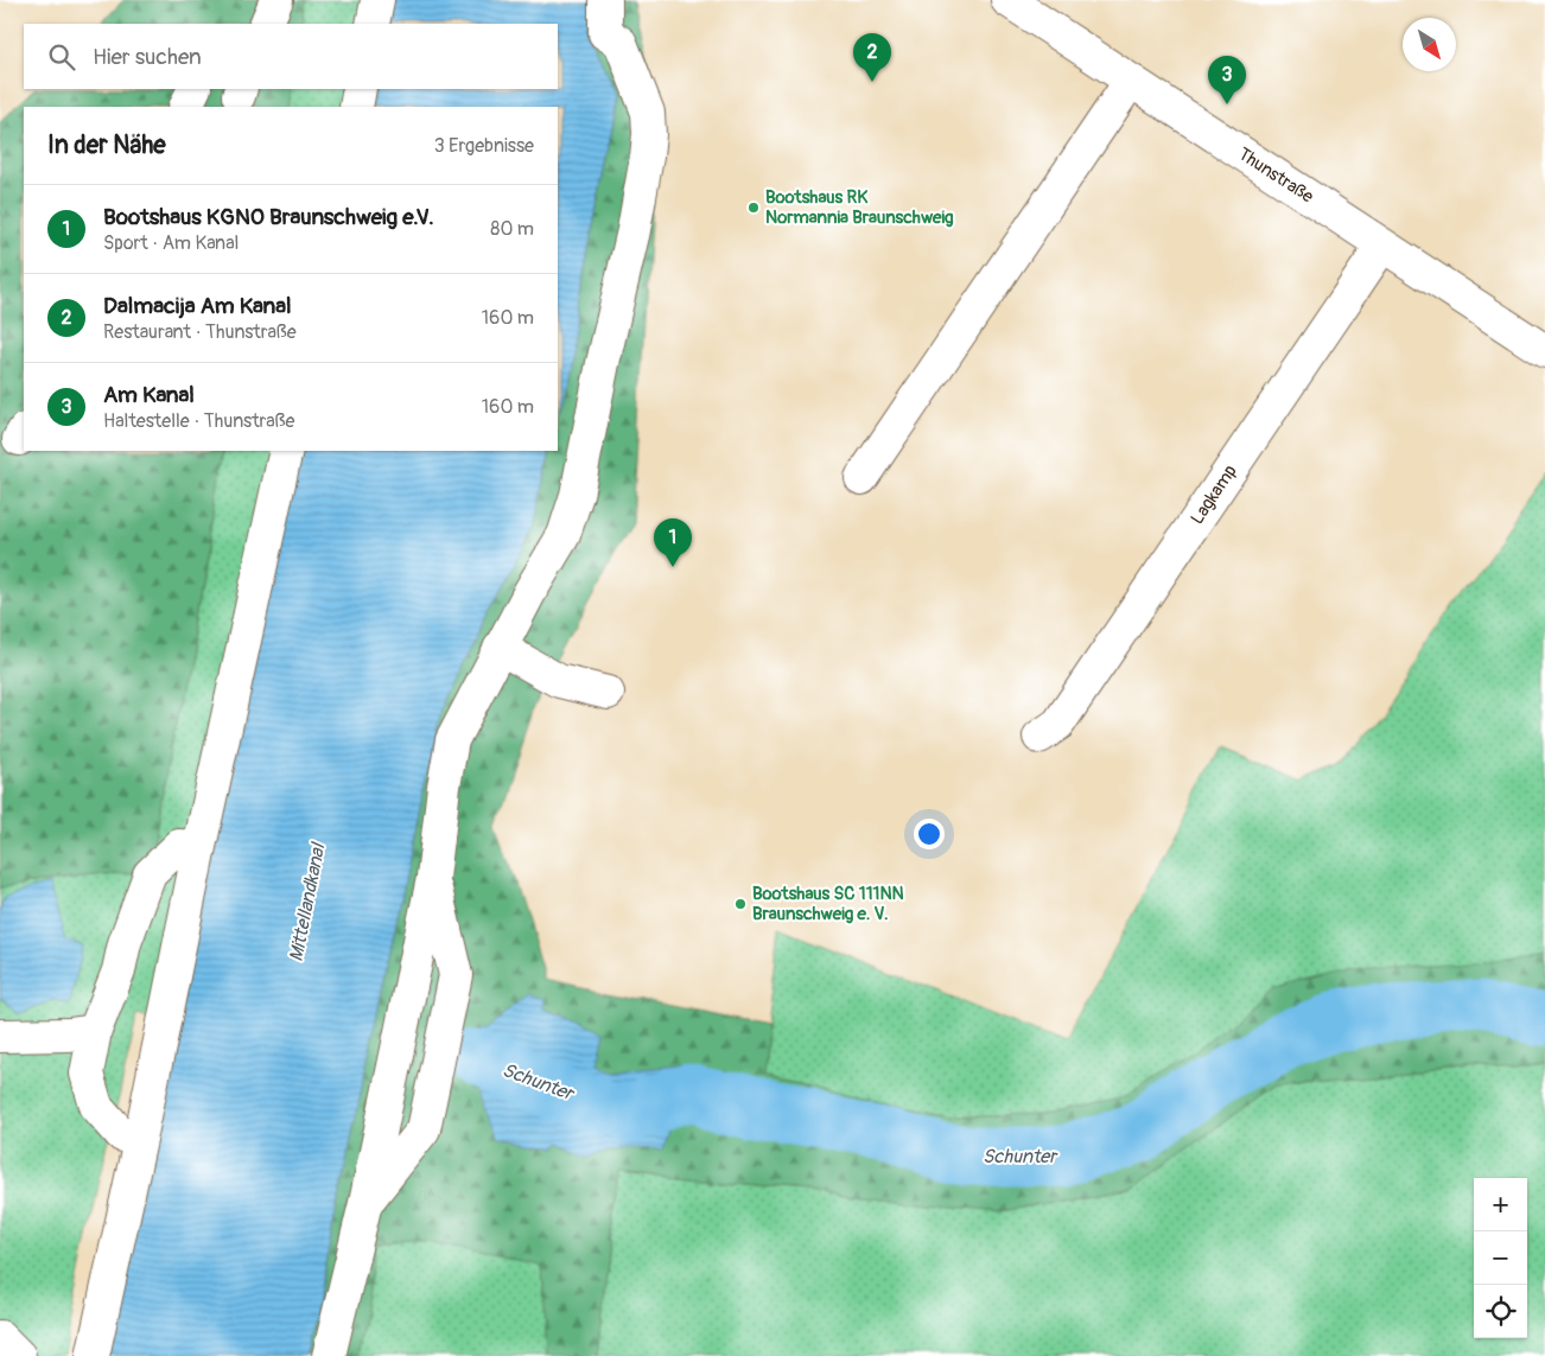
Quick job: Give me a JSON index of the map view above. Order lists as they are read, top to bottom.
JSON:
{
  "streets": {
    "street": ["Thunstraße", "Lagkamp"]
  },
  "crossings": [
    ["Thunstraße", "Lagkamp"]
  ],
  "water": ["Mittellandkanal", "Schunter"],
  "places": ["Bootshaus RK Normannia Braunschweig", "Bootshaus SC 111NN Braunschweig e. V."],
  "north": "bottom right",
  "page": {
    "search": "Hier suchen",
    "pins": ["2", "3", "1"],
    "heading": ["In der Nähe", "3 Ergebnisse"],
    "list": [
      {
        "mark": "1",
        "name": "Bootshaus KGNO Braunschweig e.V.",
        "note": "Sport · Am Kanal",
        "value": "80 m"
      },
      {
        "mark": "2",
        "name": "Dalmacija Am Kanal",
        "note": "Restaurant · Thunstraße",
        "value": "160 m"
      },
      {
        "mark": "3",
        "name": "Am Kanal",
        "note": "Haltestelle · Thunstraße",
        "value": "160 m"
      }
    ],
    "map_buttons": ["+", "−"]
  }
}
